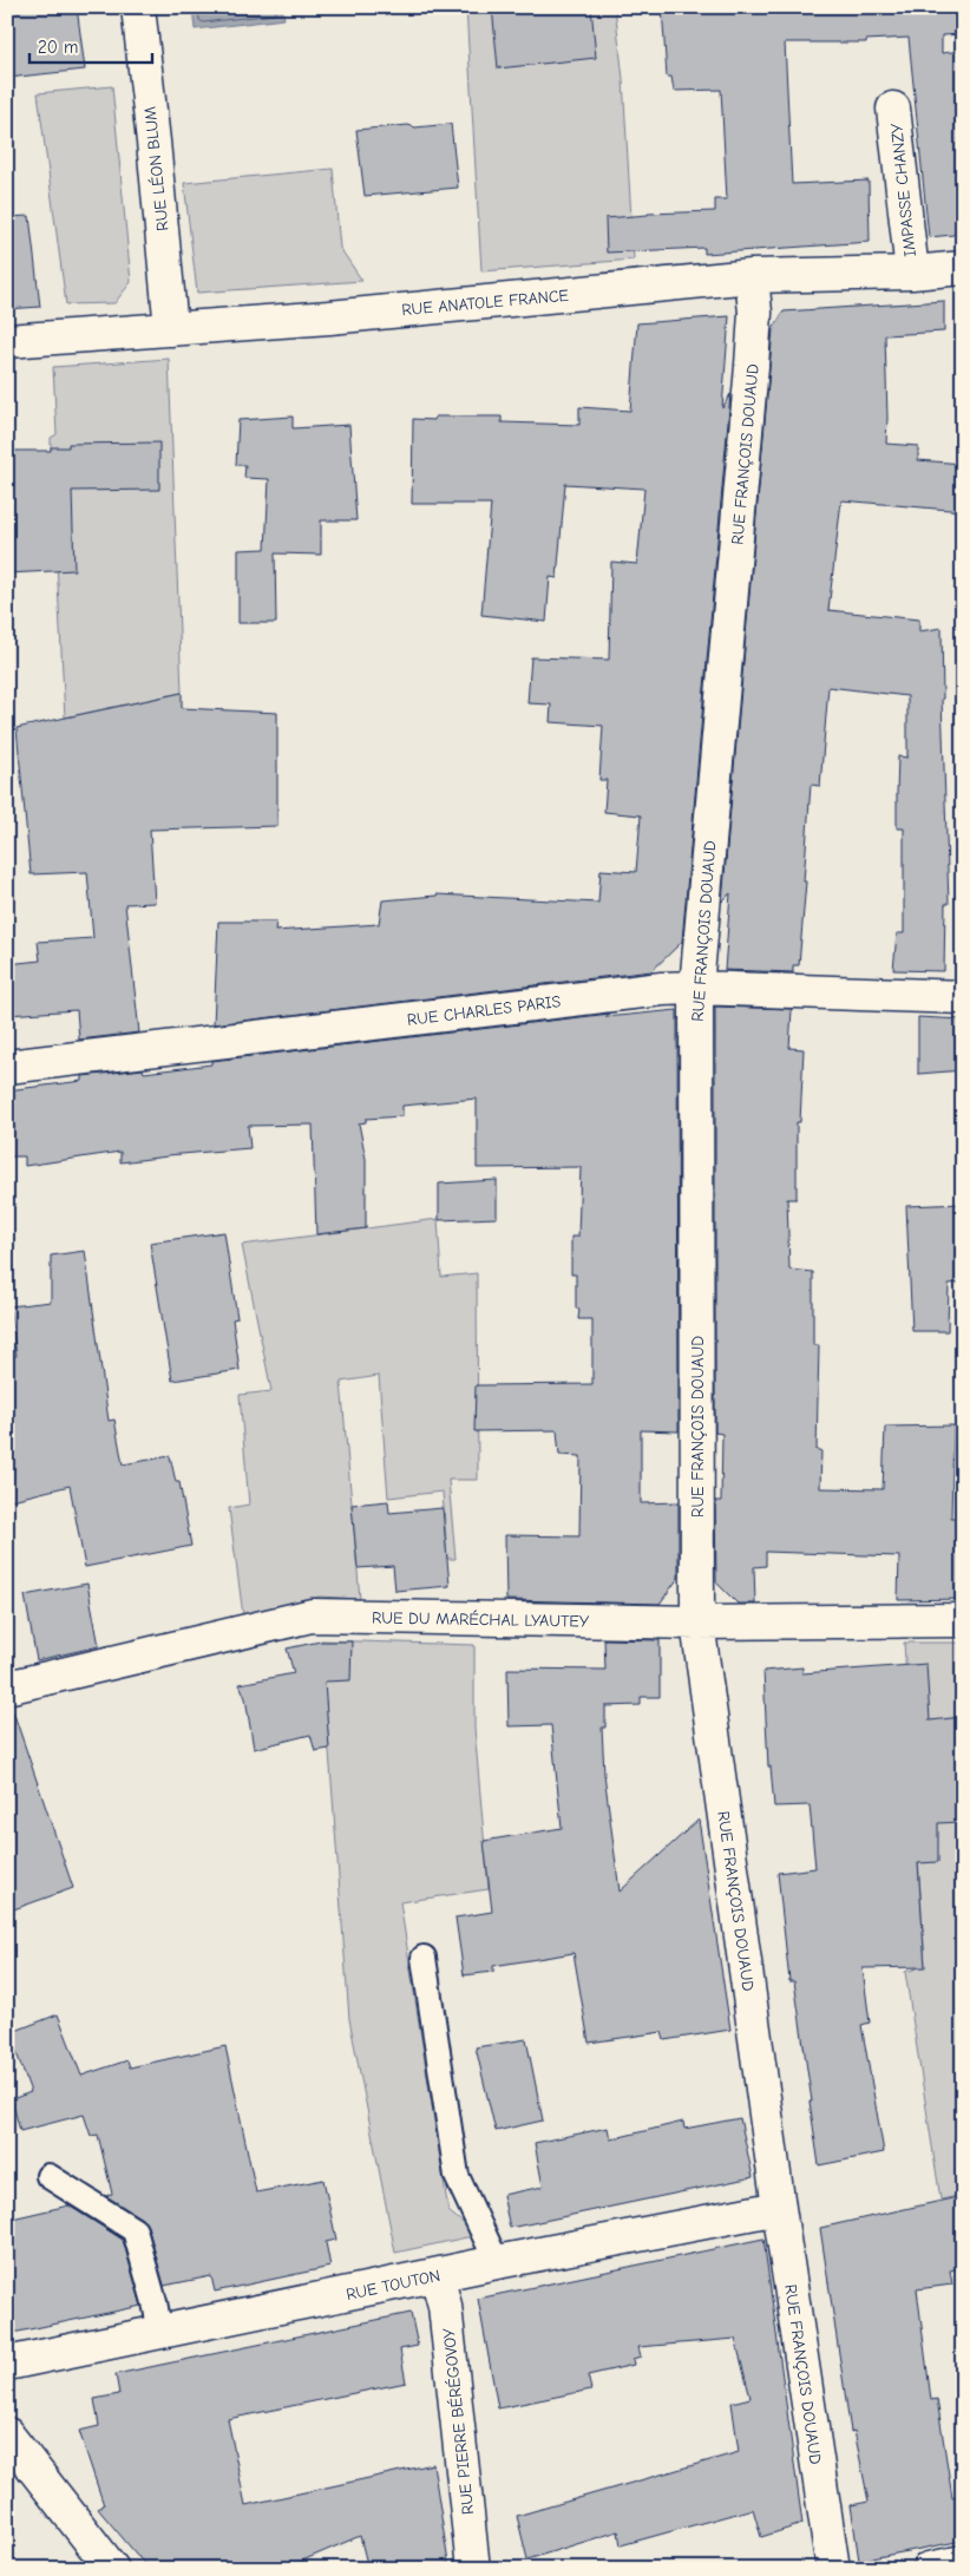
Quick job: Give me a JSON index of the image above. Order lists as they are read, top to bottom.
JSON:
{
  "streets": {
    "street": [
      "RUE LÉON BLUM",
      "IMPASSE CHANZY",
      "RUE ANATOLE FRANCE",
      "RUE FRANÇOIS DOUAUD",
      "RUE CHARLES PARIS",
      "RUE DU MARÉCHAL LYAUTEY",
      "RUE TOUTON",
      "RUE PIERRE BÉRÉGOVOY"
    ]
  },
  "crossings": [
    ["RUE LÉON BLUM", "RUE ANATOLE FRANCE"],
    ["IMPASSE CHANZY", "RUE ANATOLE FRANCE"],
    ["RUE ANATOLE FRANCE", "RUE FRANÇOIS DOUAUD"],
    ["RUE FRANÇOIS DOUAUD", "RUE CHARLES PARIS"],
    ["RUE FRANÇOIS DOUAUD", "RUE DU MARÉCHAL LYAUTEY"],
    ["RUE FRANÇOIS DOUAUD", "RUE TOUTON"],
    ["RUE TOUTON", "RUE PIERRE BÉRÉGOVOY"]
  ],
  "scale_bar": "20 m"
}
